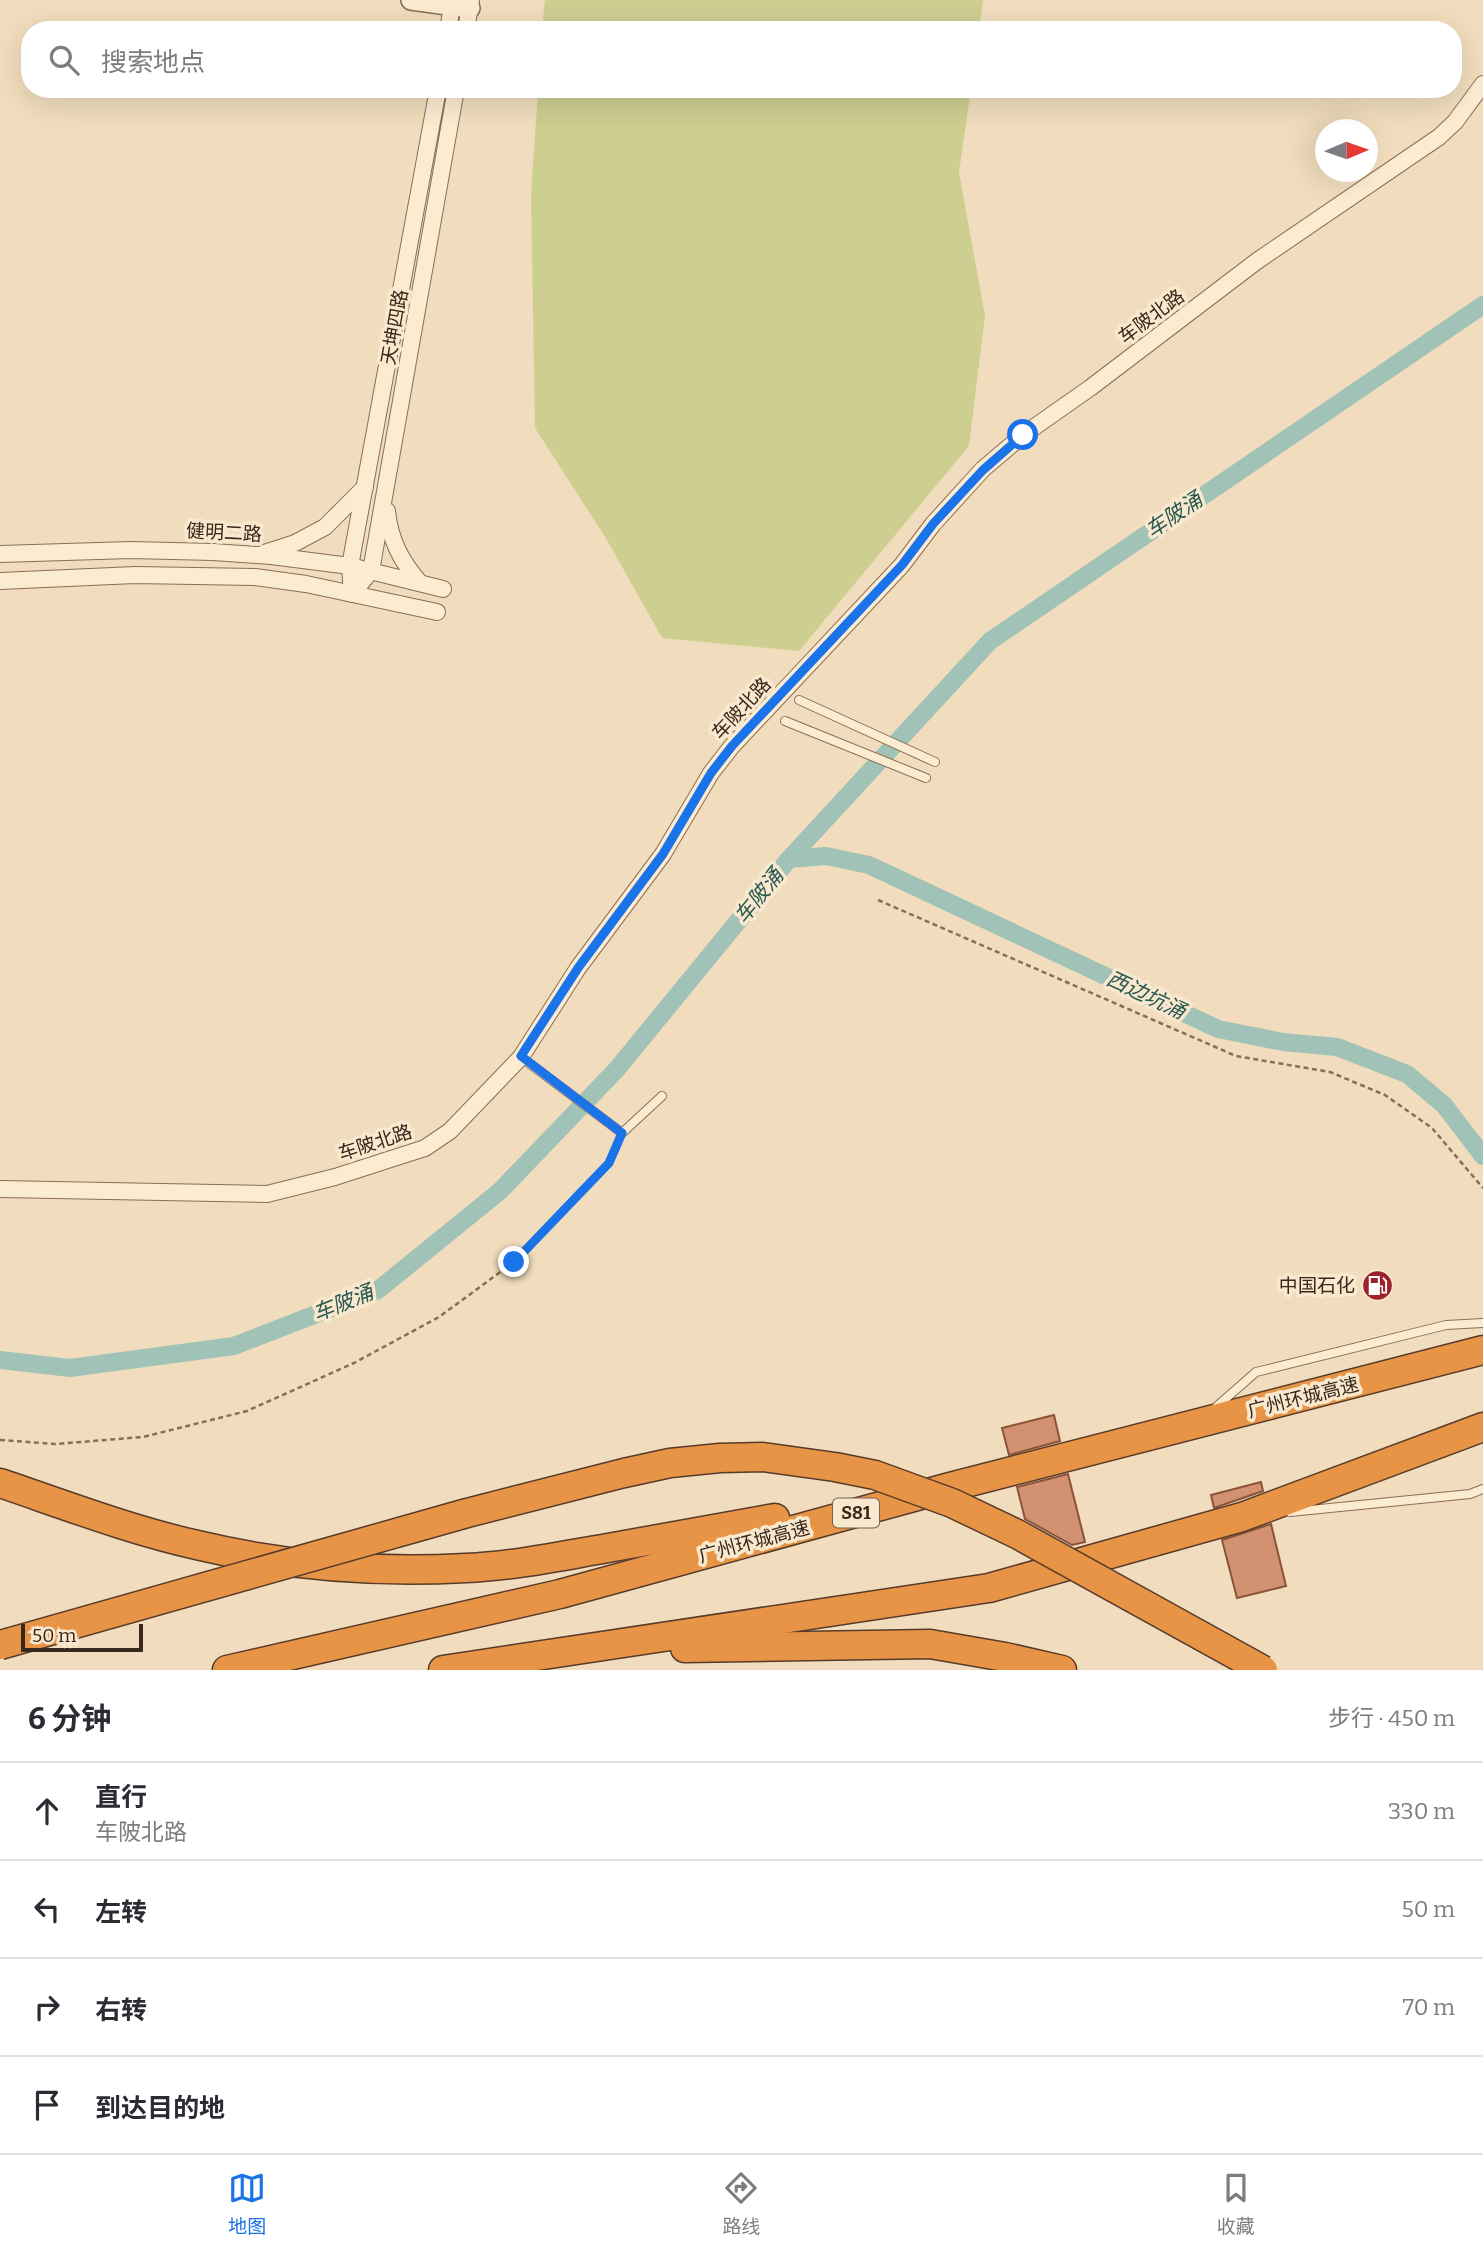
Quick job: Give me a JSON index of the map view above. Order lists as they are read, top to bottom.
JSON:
{
  "streets": {
    "highway": ["广州环城高速", "S81"],
    "street": ["车陂北路", "天坤四路", "健明二路"]
  },
  "crossings": [
    ["天坤四路", "健明二路"]
  ],
  "water": ["车陂涌", "西边坑涌"],
  "places": {
    "fuel station": ["中国石化"]
  },
  "scale_bar": "50 m",
  "north": "right",
  "page": {
    "search": "搜索地点",
    "scale": "50 m",
    "heading": ["6 分钟", "步行 · 450 m"],
    "list": [
      ["直行", "车陂北路", "330 m"],
      ["左转", "50 m"],
      ["右转", "70 m"],
      "到达目的地"
    ],
    "nav": ["地图", "路线", "收藏"]
  }
}
